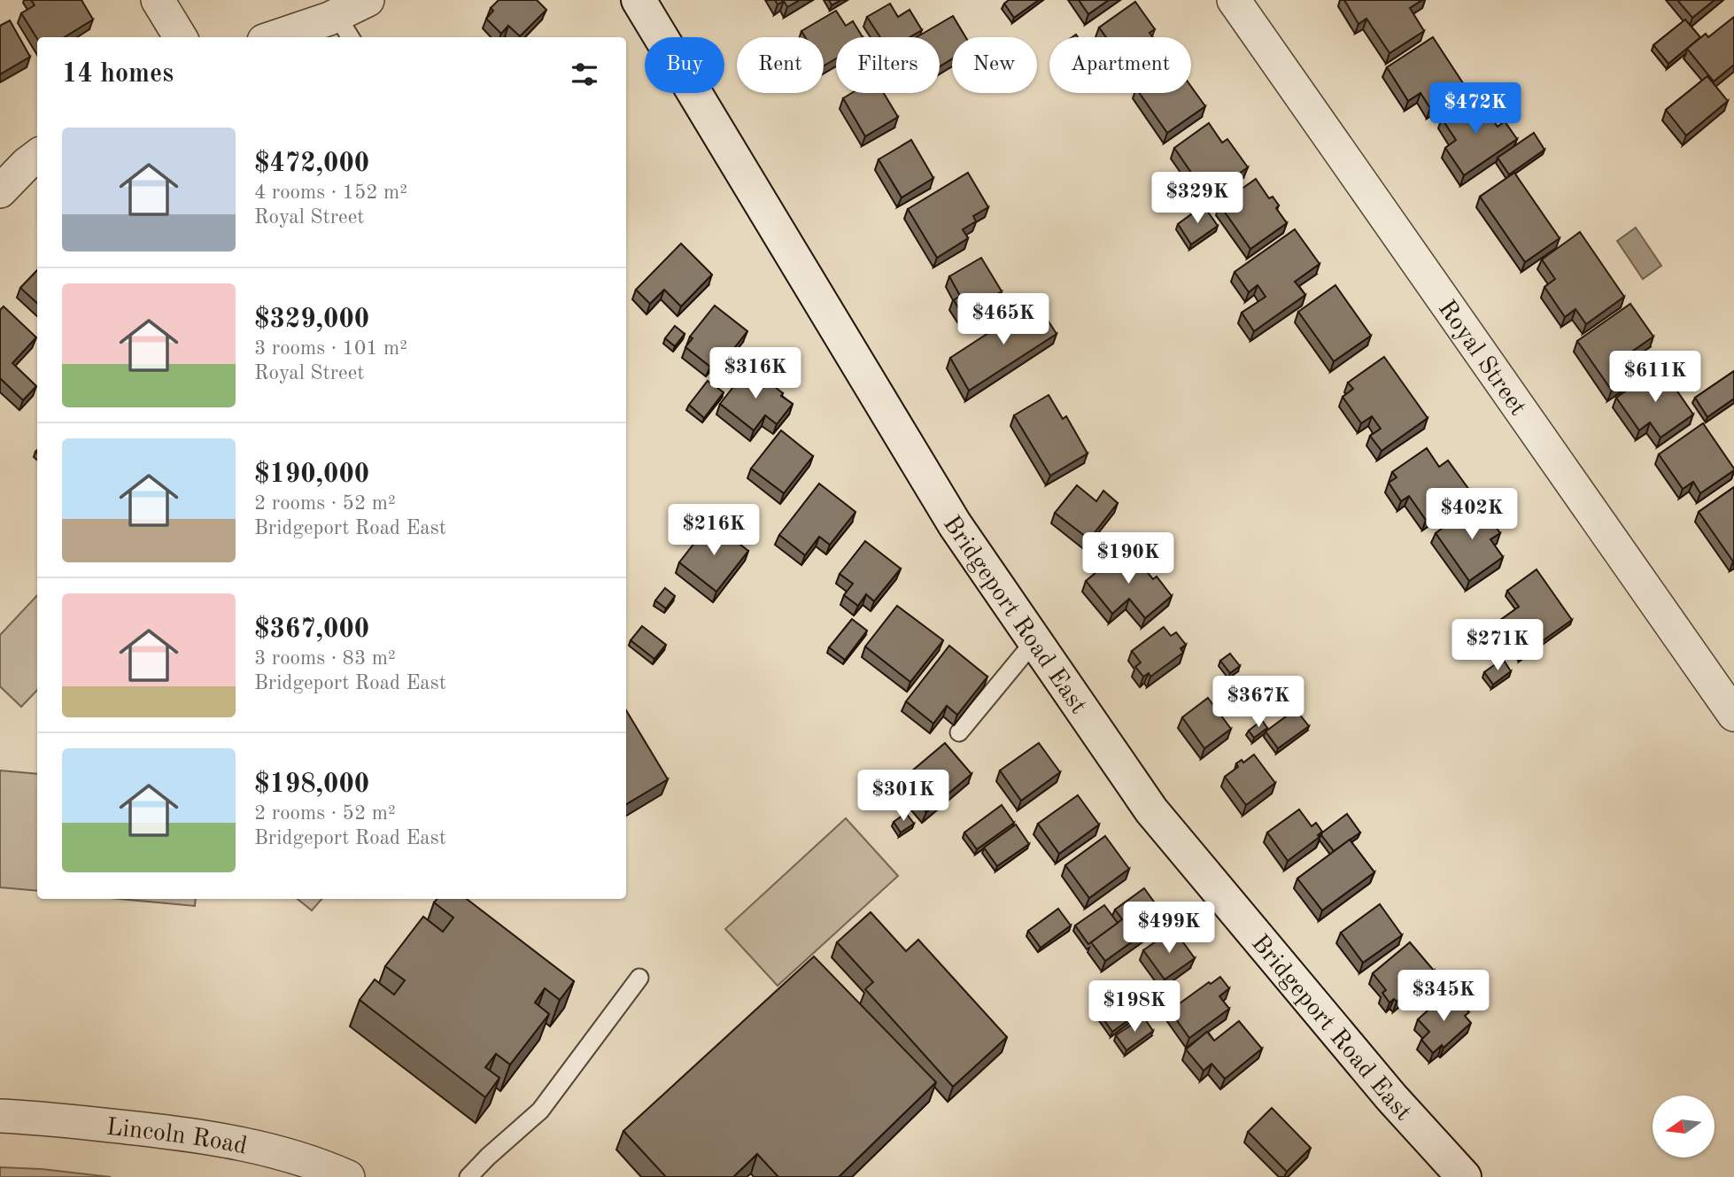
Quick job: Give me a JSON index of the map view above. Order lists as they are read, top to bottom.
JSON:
{
  "streets": {
    "main road": ["Bridgeport Road East"],
    "street": ["Royal Street", "Lincoln Road"]
  },
  "north": "left",
  "page": {
    "chip": [
      "Buy",
      "Rent",
      "Filters",
      "New",
      "Apartment"
    ],
    "heading": "14 homes",
    "price": [
      "$472K",
      "$329K",
      "$465K",
      "$316K",
      "$611K",
      "$402K",
      "$216K",
      "$190K",
      "$271K",
      "$367K",
      "$301K",
      "$499K",
      "$345K",
      "$198K"
    ],
    "list": [
      {
        "name": "$472,000",
        "note": "4 rooms · 152 m² · Royal Street"
      },
      {
        "name": "$329,000",
        "note": "3 rooms · 101 m² · Royal Street"
      },
      {
        "name": "$190,000",
        "note": "2 rooms · 52 m² · Bridgeport Road East"
      },
      {
        "name": "$367,000",
        "note": "3 rooms · 83 m² · Bridgeport Road East"
      },
      {
        "name": "$198,000",
        "note": "2 rooms · 52 m² · Bridgeport Road East"
      }
    ]
  }
}
